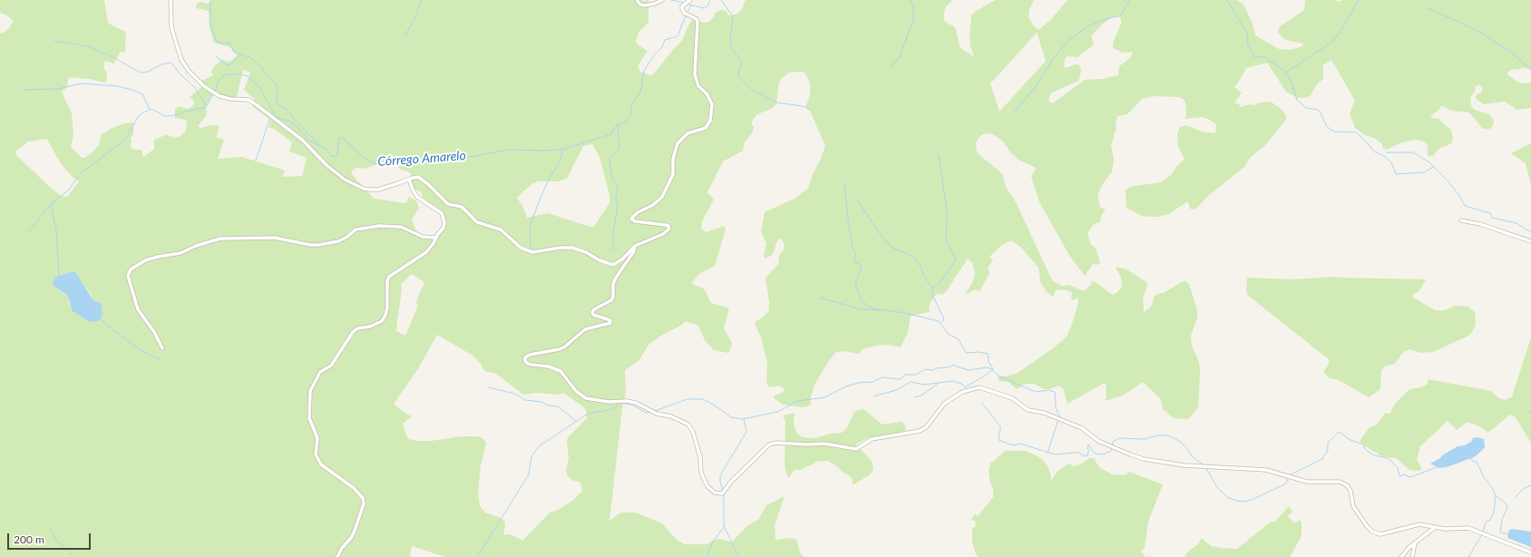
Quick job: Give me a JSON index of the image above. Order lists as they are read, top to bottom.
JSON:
{
  "water": ["Córrego Amarelo"],
  "scale_bar": "200 m"
}
